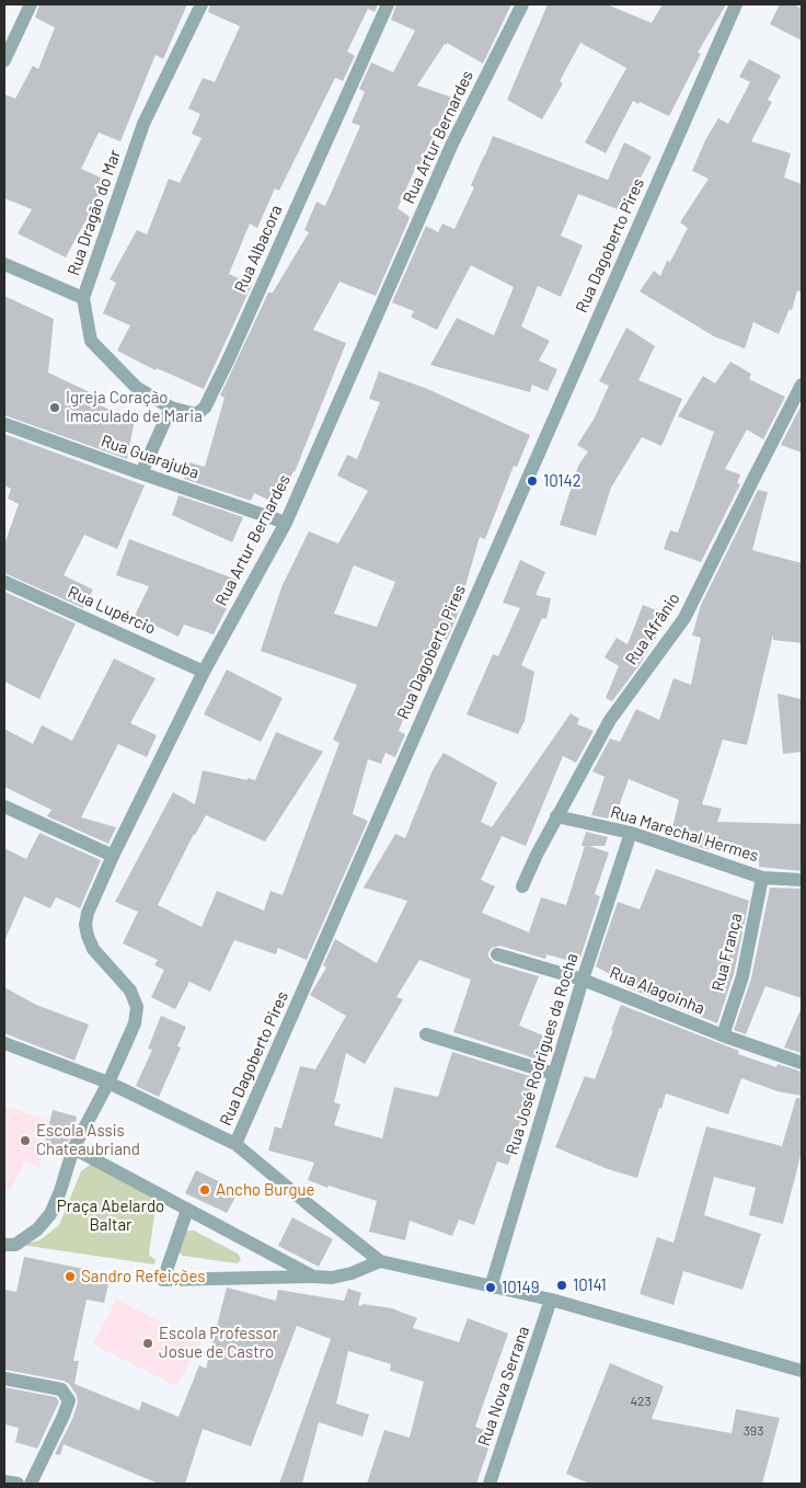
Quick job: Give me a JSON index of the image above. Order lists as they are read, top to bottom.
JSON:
{
  "streets": {
    "street": [
      "Rua Artur Bernardes",
      "Rua Dragão do Mar",
      "Rua Dagoberto Pires",
      "Rua Albacora",
      "Rua Guarajuba",
      "Rua Lupércio",
      "Rua Afrânio",
      "Rua Marechal Hermes",
      "Rua França",
      "Rua Alagoinha",
      "Rua José Rodrigues da Rocha",
      "Rua Nova Serrana"
    ]
  },
  "crossings": [
    ["Rua Artur Bernardes", "Rua Guarajuba"],
    ["Rua Artur Bernardes", "Rua Lupércio"],
    ["Rua Dragão do Mar", "Rua Albacora"],
    ["Rua Afrânio", "Rua Marechal Hermes"],
    ["Rua Marechal Hermes", "Rua França"],
    ["Rua Marechal Hermes", "Rua José Rodrigues da Rocha"],
    ["Rua França", "Rua Alagoinha"],
    ["Rua Alagoinha", "Rua José Rodrigues da Rocha"]
  ],
  "parks": ["Praça Abelardo Baltar"],
  "places": [
    "Igreja Coração Imaculado de Maria",
    "10142",
    "Escola Assis Chateaubriand",
    "Ancho Burgue",
    "Sandro Refeições",
    "10141",
    "10149",
    "Escola Professor Josue de Castro"
  ],
  "house_numbers": ["423", "393"]
}
